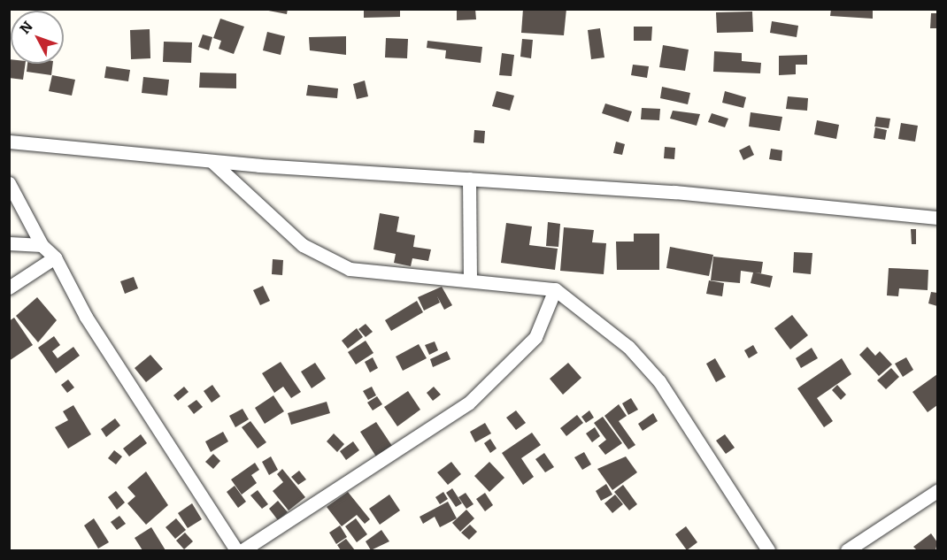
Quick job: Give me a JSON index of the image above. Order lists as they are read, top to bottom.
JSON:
{
  "north": "top left"
}
